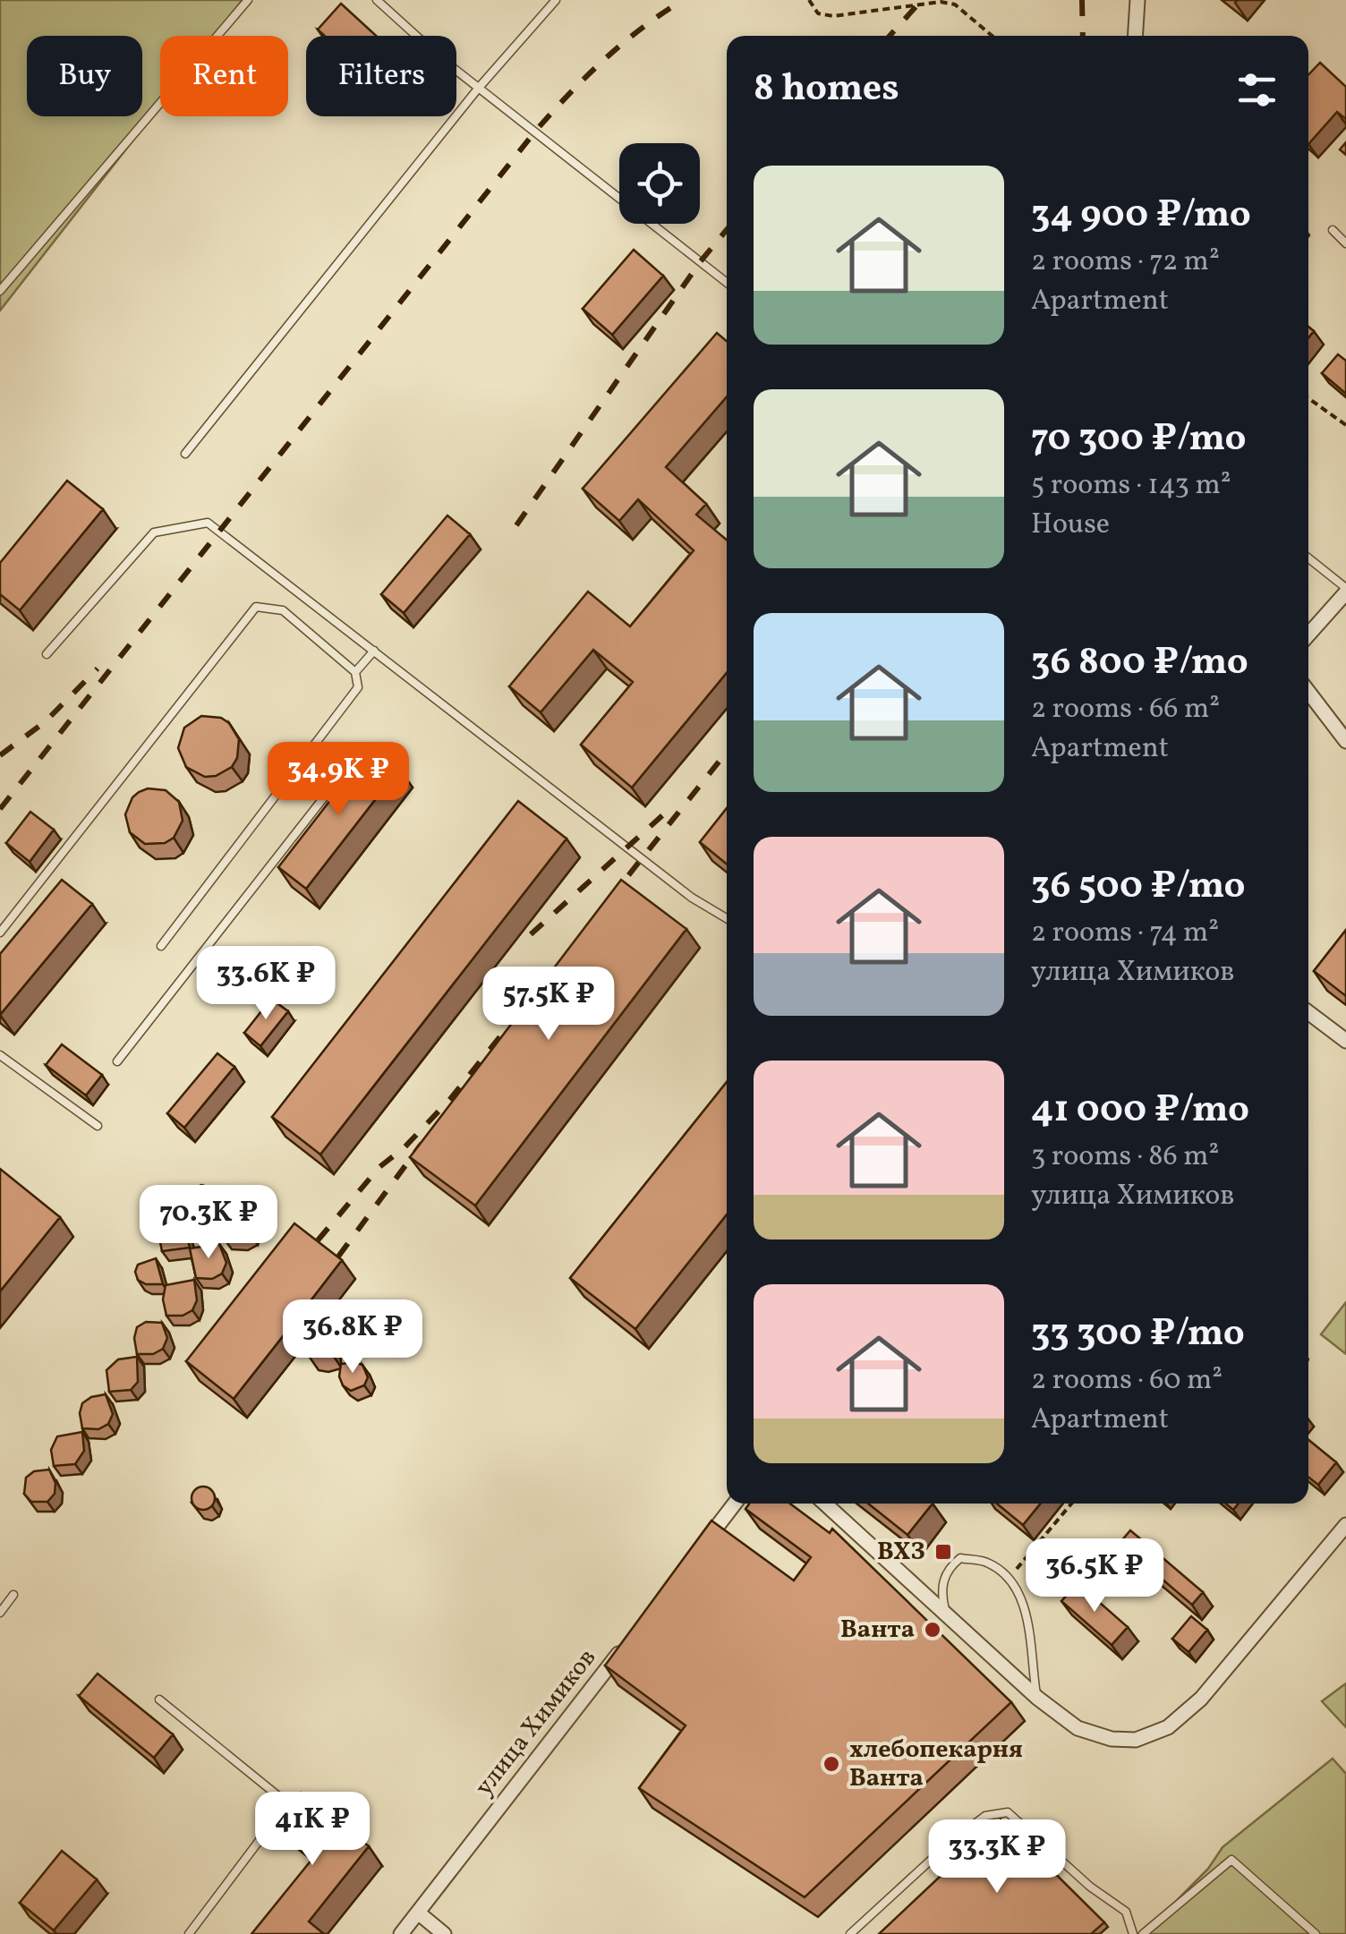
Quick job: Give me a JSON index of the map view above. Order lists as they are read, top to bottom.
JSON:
{
  "streets": {
    "street": ["улица Химиков"]
  },
  "places": {
    "transit": ["ВХЗ"],
    "other": ["Ванта", "хлебопекарня Ванта"]
  },
  "page": {
    "chip": ["Buy", "Rent", "Filters"],
    "heading": "8 homes",
    "list": [
      {
        "name": "34 900 ₽/mo",
        "note": "2 rooms · 72 m² · Apartment"
      },
      {
        "name": "70 300 ₽/mo",
        "note": "5 rooms · 143 m² · House"
      },
      {
        "name": "36 800 ₽/mo",
        "note": "2 rooms · 66 m² · Apartment"
      },
      {
        "name": "36 500 ₽/mo",
        "note": "2 rooms · 74 m² · улица Химиков"
      },
      {
        "name": "41 000 ₽/mo",
        "note": "3 rooms · 86 m² · улица Химиков"
      },
      {
        "name": "33 300 ₽/mo",
        "note": "2 rooms · 60 m² · Apartment"
      }
    ],
    "price": [
      "34.9K ₽",
      "33.6K ₽",
      "57.5K ₽",
      "70.3K ₽",
      "36.8K ₽",
      "36.5K ₽",
      "41K ₽",
      "33.3K ₽"
    ]
  }
}
